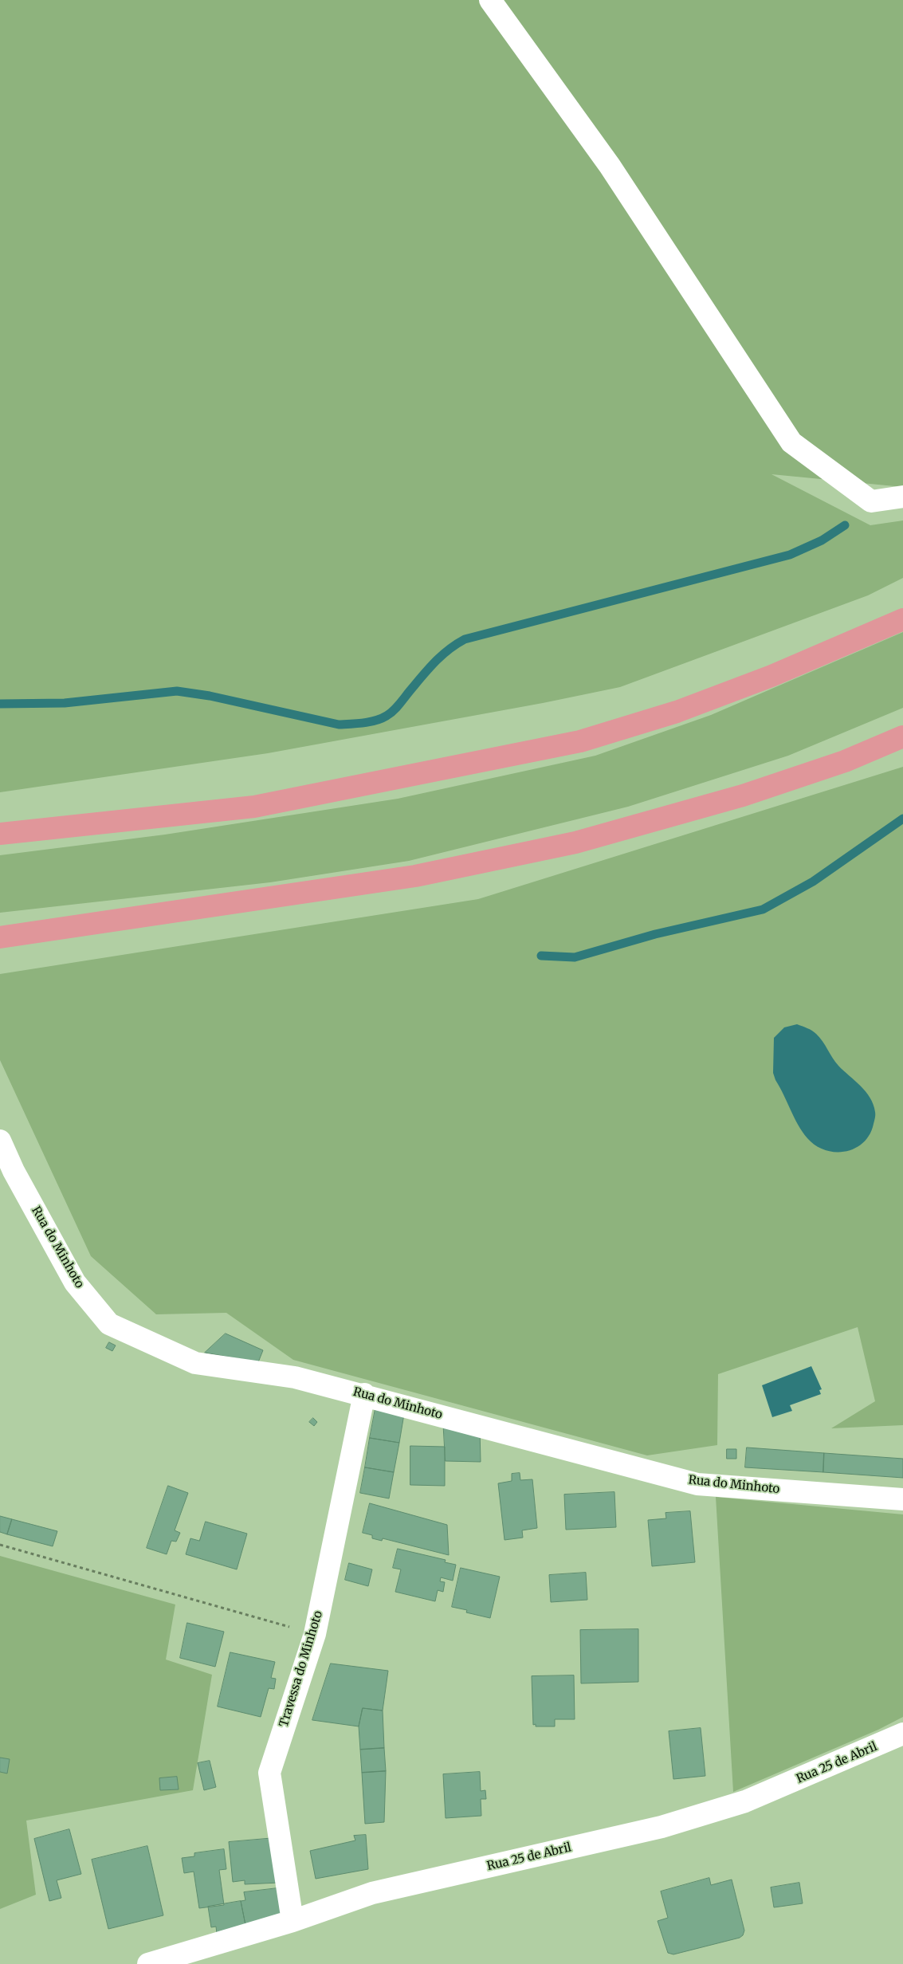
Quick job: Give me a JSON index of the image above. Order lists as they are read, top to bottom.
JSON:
{
  "streets": {
    "street": ["Rua do Minhoto", "Travessa do Minhoto", "Rua 25 de Abril"]
  },
  "crossings": [
    ["Rua do Minhoto", "Travessa do Minhoto"],
    ["Travessa do Minhoto", "Rua 25 de Abril"]
  ]
}
